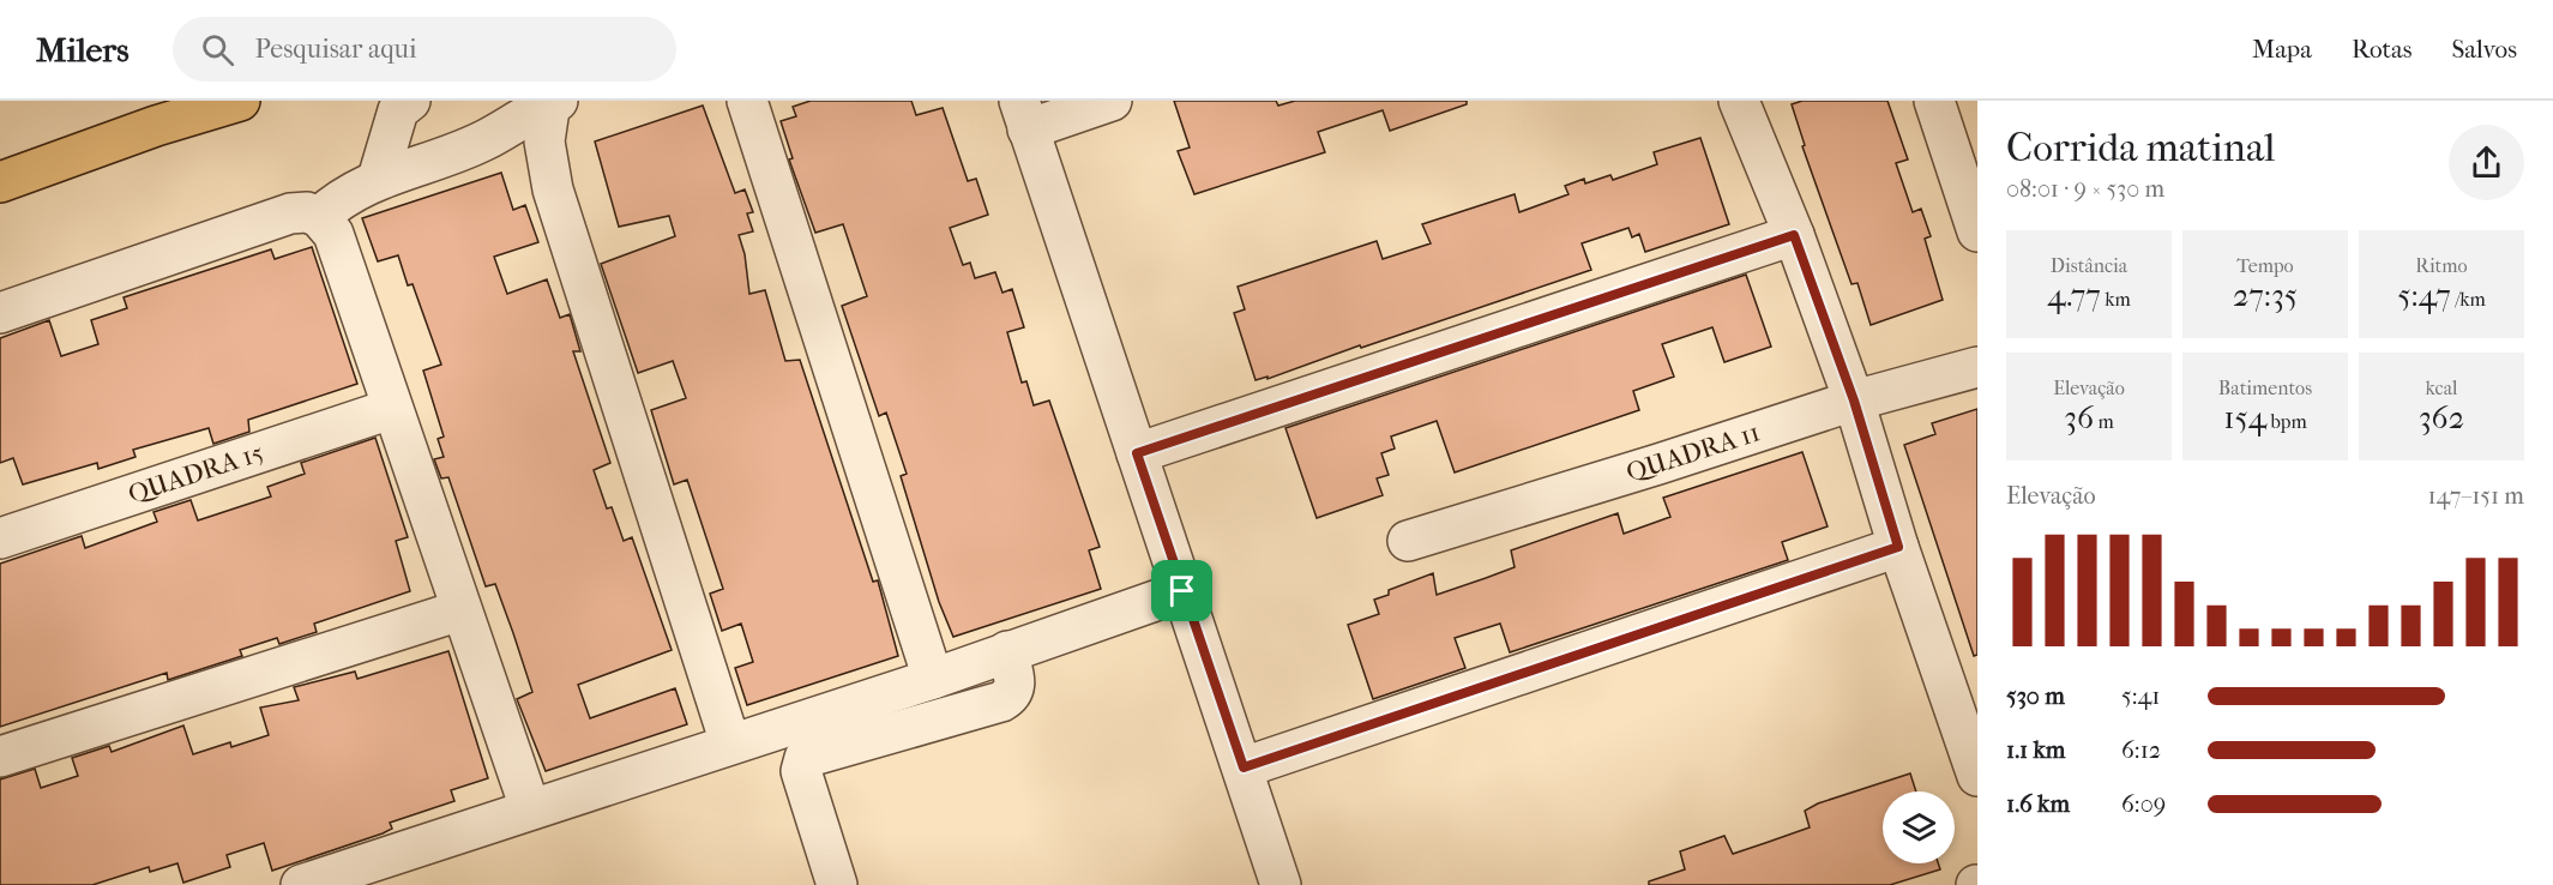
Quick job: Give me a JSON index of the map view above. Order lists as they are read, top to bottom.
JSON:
{
  "streets": {
    "street": ["QUADRA 11", "QUADRA 15"]
  },
  "page": {
    "header": "Milers",
    "search": "Pesquisar aqui",
    "nav": ["Mapa", "Rotas", "Salvos"],
    "heading": ["Corrida matinal", "08:01 · 9 × 530 m"],
    "stats": [
      ["Distância", "4.77 km"],
      ["Tempo", "27:35"],
      ["Ritmo", "5:47 /km"],
      ["Elevação", "36 m"],
      ["Batimentos", "154 bpm"],
      ["kcal", "362"]
    ],
    "chart": ["Elevação", "147–151 m"],
    "list": [
      {
        "name": "530 m",
        "note": "5:41"
      },
      {
        "name": "1.1 km",
        "note": "6:12"
      },
      {
        "name": "1.6 km",
        "note": "6:09"
      }
    ]
  }
}
